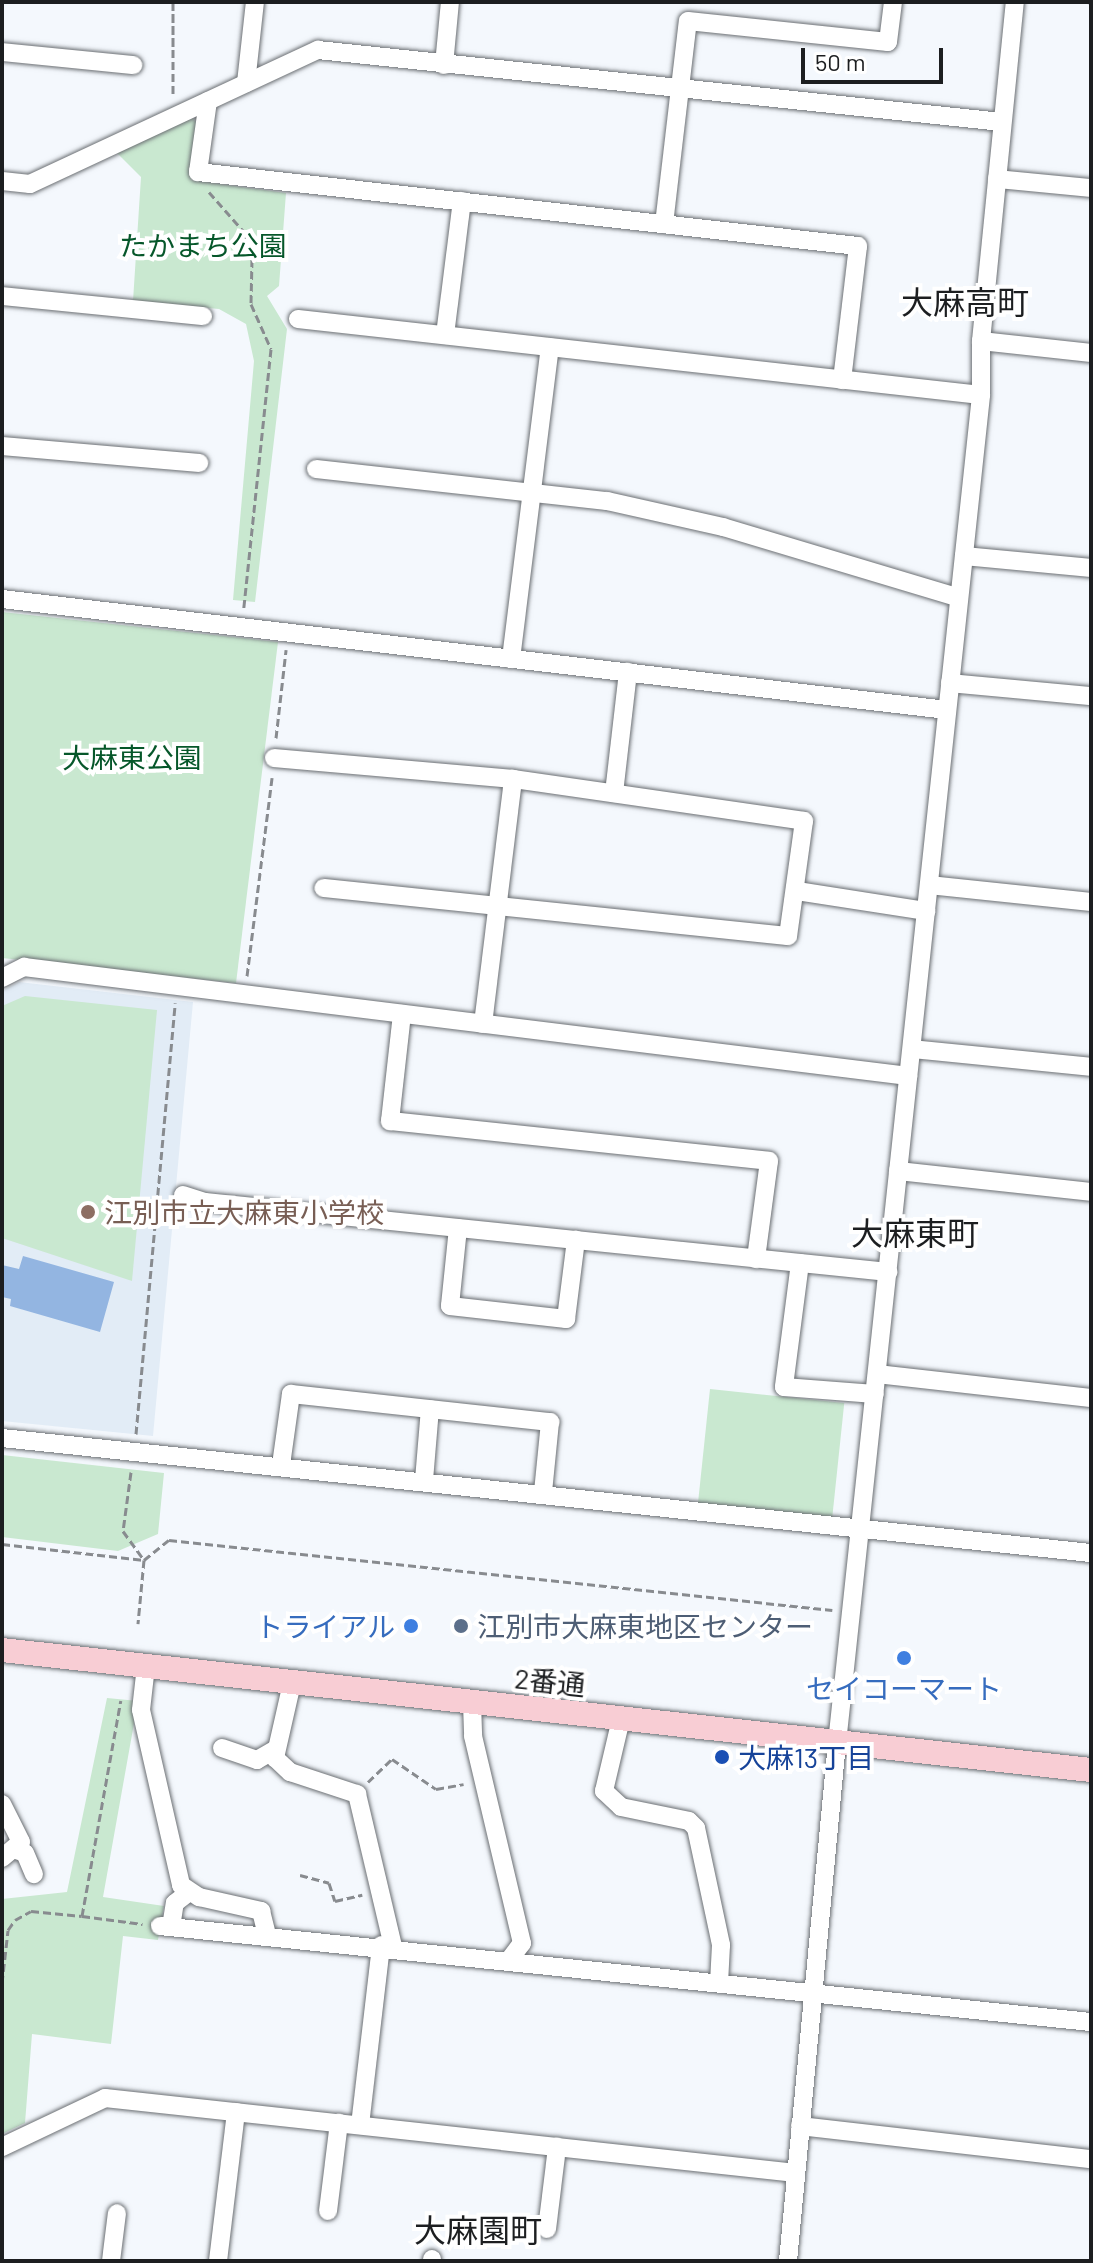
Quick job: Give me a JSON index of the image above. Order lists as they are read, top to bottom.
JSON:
{
  "streets": {
    "main road": ["2番通"]
  },
  "districts": ["大麻高町", "大麻東町", "大麻園町"],
  "parks": ["たかまち公園", "大麻東公園"],
  "places": [
    "江別市立大麻東小学校",
    "トライアル",
    "江別市大麻東地区センター",
    "セイコーマート",
    "大麻13丁目"
  ],
  "scale_bar": "50 m"
}
